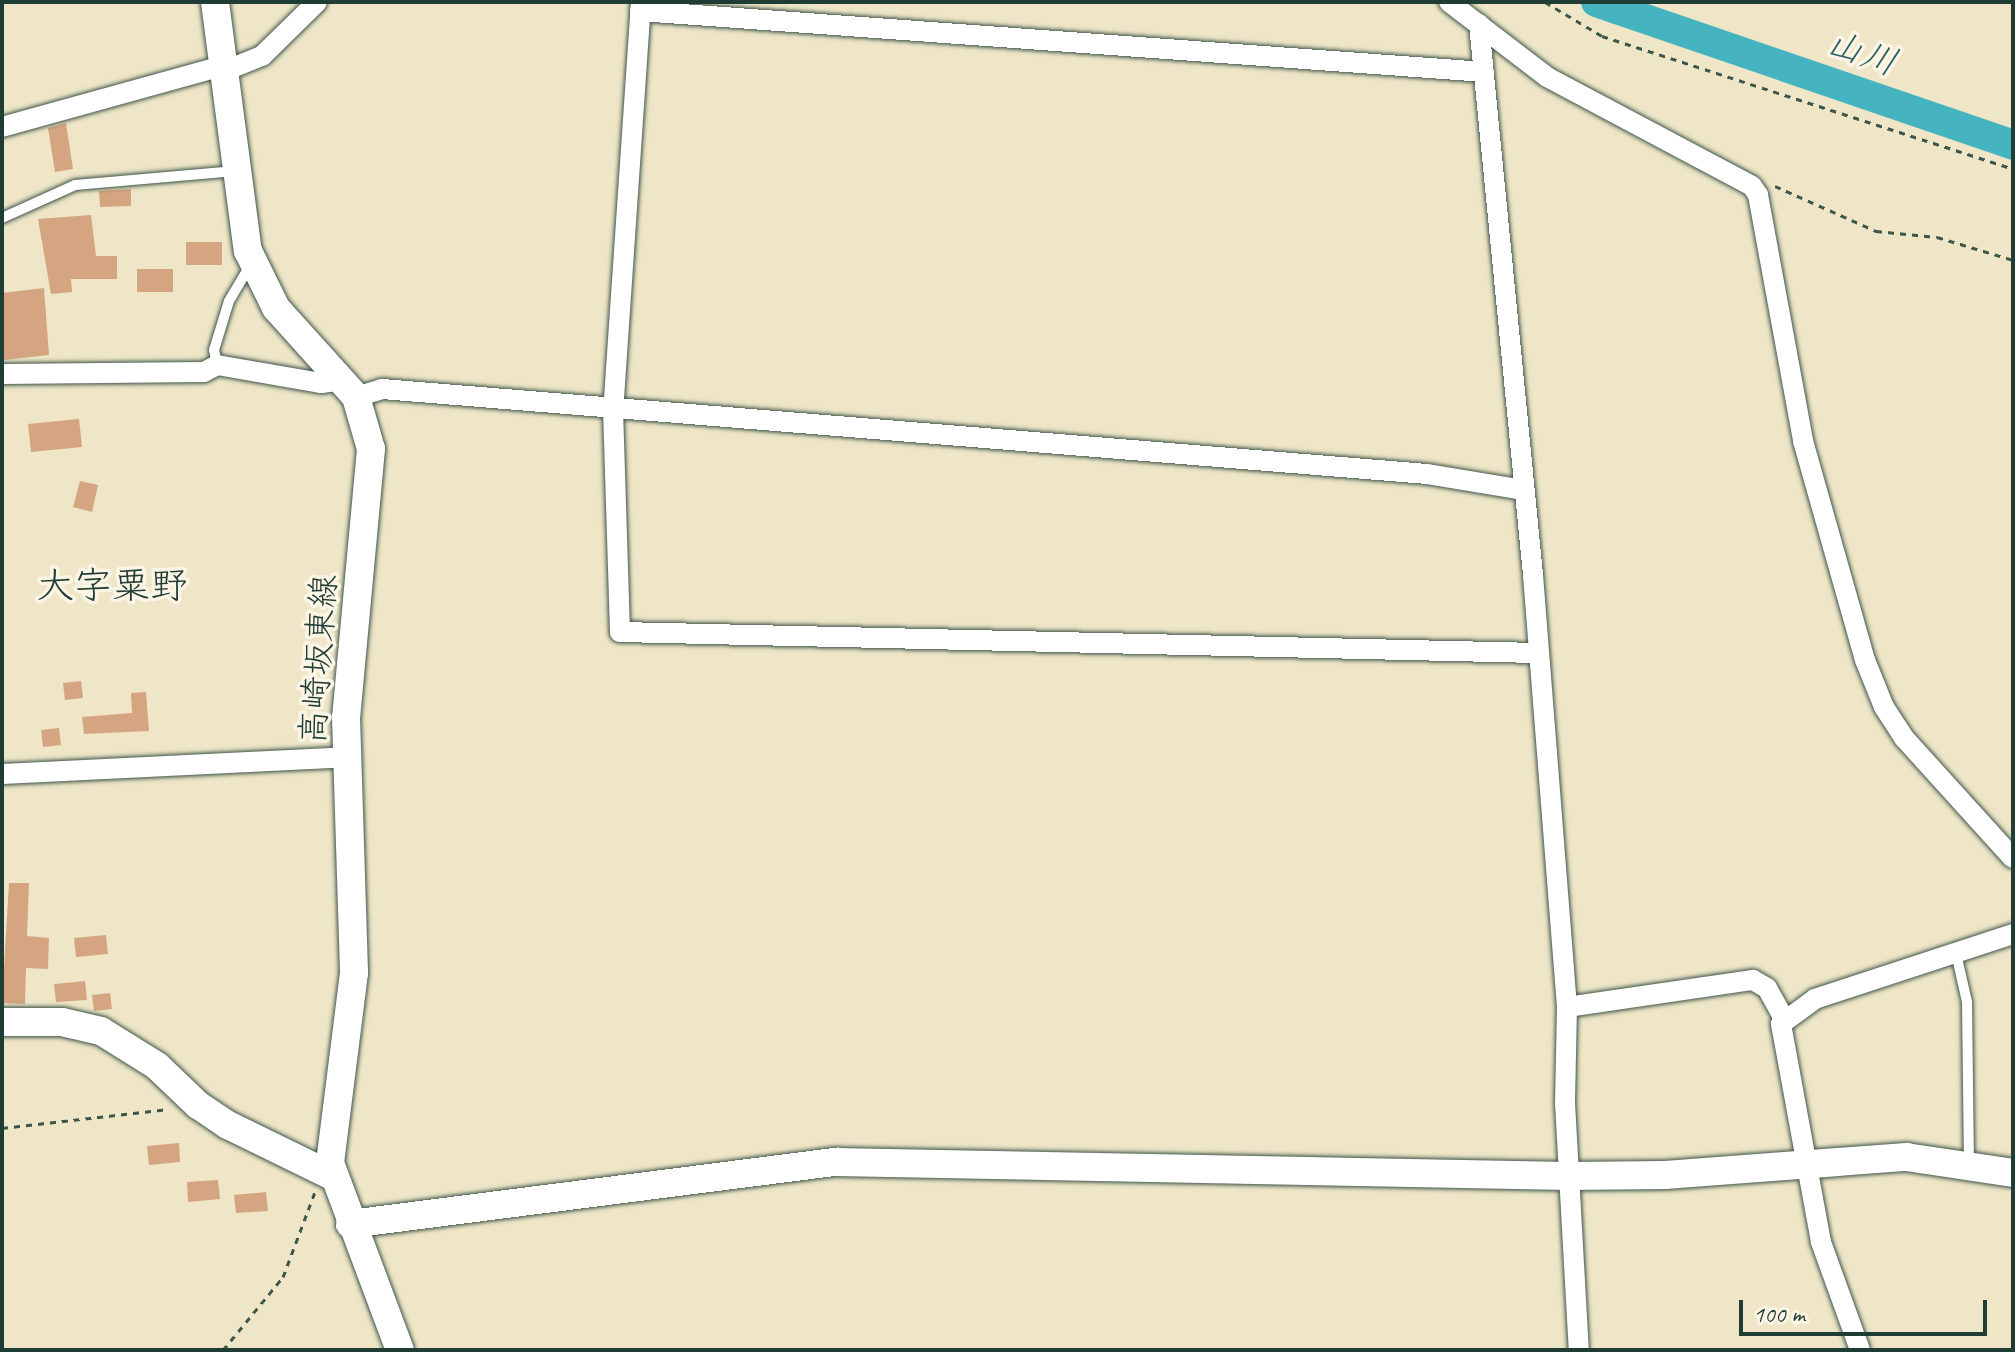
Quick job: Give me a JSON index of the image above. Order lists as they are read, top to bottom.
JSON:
{
  "streets": {
    "street": ["高崎坂東線"]
  },
  "districts": ["大字粟野"],
  "water": ["山川"],
  "scale_bar": "100 m"
}
